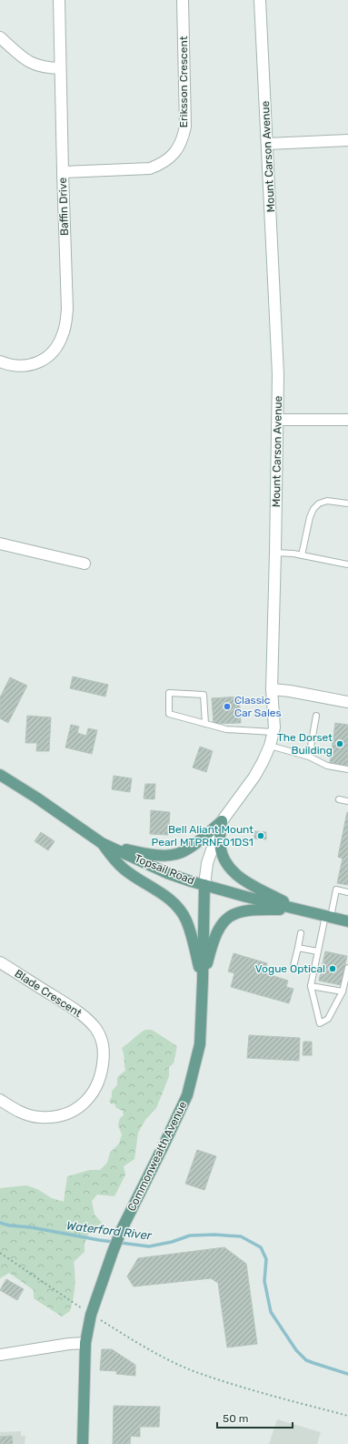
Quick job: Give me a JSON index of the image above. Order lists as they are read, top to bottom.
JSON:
{
  "streets": {
    "main road": ["Topsail Road", "Commonwealth Avenue"],
    "street": [
      "Eriksson Crescent",
      "Mount Carson Avenue",
      "Baffin Drive",
      "Blade Crescent"
    ]
  },
  "crossings": [
    ["Eriksson Crescent", "Baffin Drive"],
    ["Mount Carson Avenue", "Topsail Road"],
    ["Mount Carson Avenue", "Commonwealth Avenue"],
    ["Topsail Road", "Commonwealth Avenue"]
  ],
  "water": ["Waterford River"],
  "places": [
    "Classic Car Sales",
    "The Dorset Building",
    "Bell Aliant Mount Pearl MTPRNF01DS1",
    "Vogue Optical"
  ],
  "scale_bar": "50 m"
}
